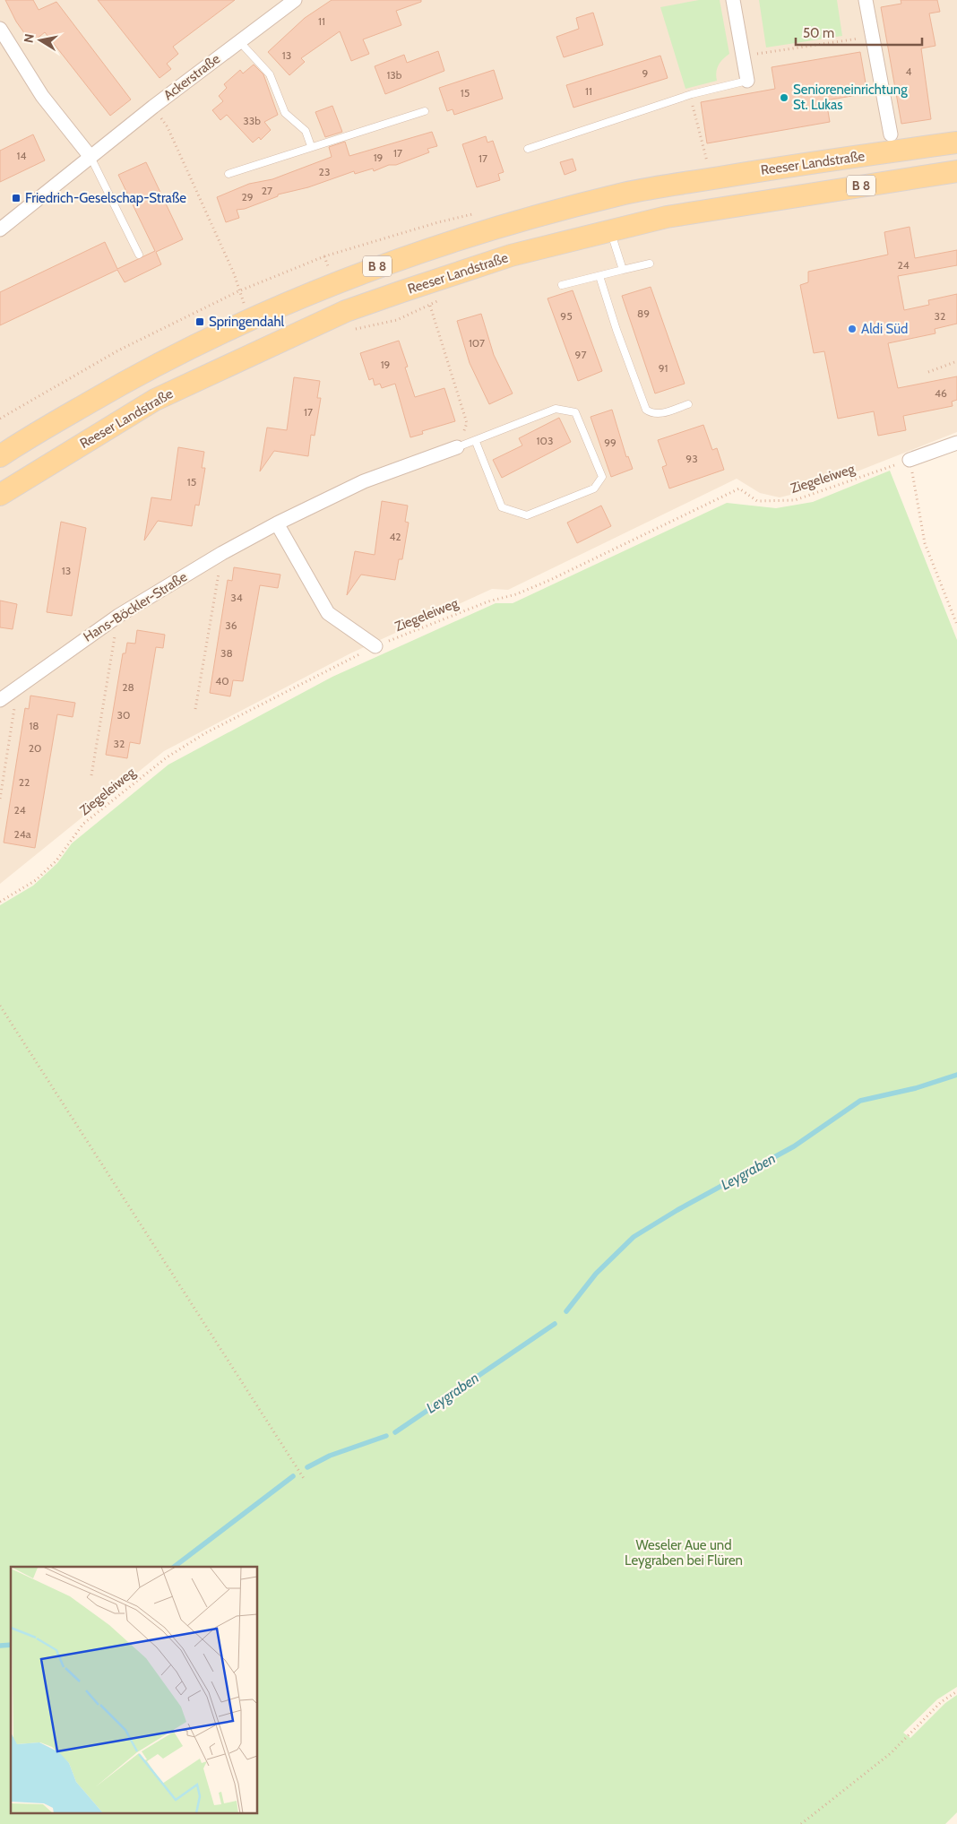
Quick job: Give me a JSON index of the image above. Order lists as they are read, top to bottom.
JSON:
{
  "streets": {
    "main road": ["Reeser Landstraße", "B 8"],
    "street": ["Ackerstraße", "Hans-Böckler-Straße"],
    "path": ["Ziegeleiweg"]
  },
  "water": ["Leygraben"],
  "parks": ["Weseler Aue und Leygraben bei Flüren"],
  "places": {
    "other": ["Senioreneinrichtung St. Lukas", "Aldi Süd"],
    "transit": ["Friedrich-Geselschap-Straße", "Springendahl"]
  },
  "house_numbers": [
    "11",
    "13",
    "4",
    "9",
    "13b",
    "11",
    "15",
    "33b",
    "17",
    "14",
    "19",
    "17",
    "23",
    "27",
    "29",
    "24",
    "89",
    "95",
    "32",
    "107",
    "97",
    "19",
    "91",
    "46",
    "17",
    "103",
    "99",
    "93",
    "15",
    "42",
    "13",
    "34",
    "36",
    "38",
    "40",
    "28",
    "30",
    "18",
    "32",
    "20",
    "22",
    "24",
    "24a"
  ],
  "scale_bar": "50 m",
  "north": "left"
}
